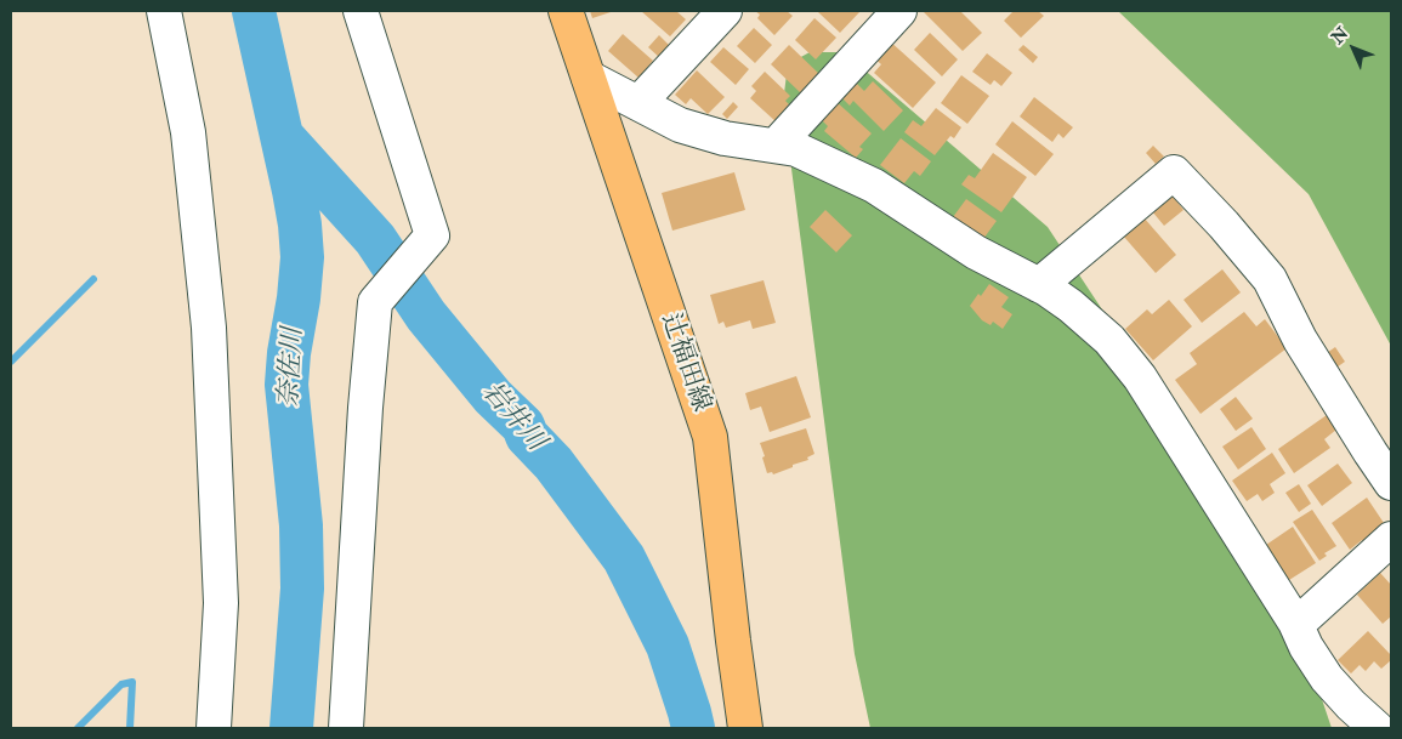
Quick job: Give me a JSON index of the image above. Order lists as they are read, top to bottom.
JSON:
{
  "streets": {
    "main road": ["辻福田線"]
  },
  "water": ["奈佐川", "岩井川"],
  "north": "top left"
}
